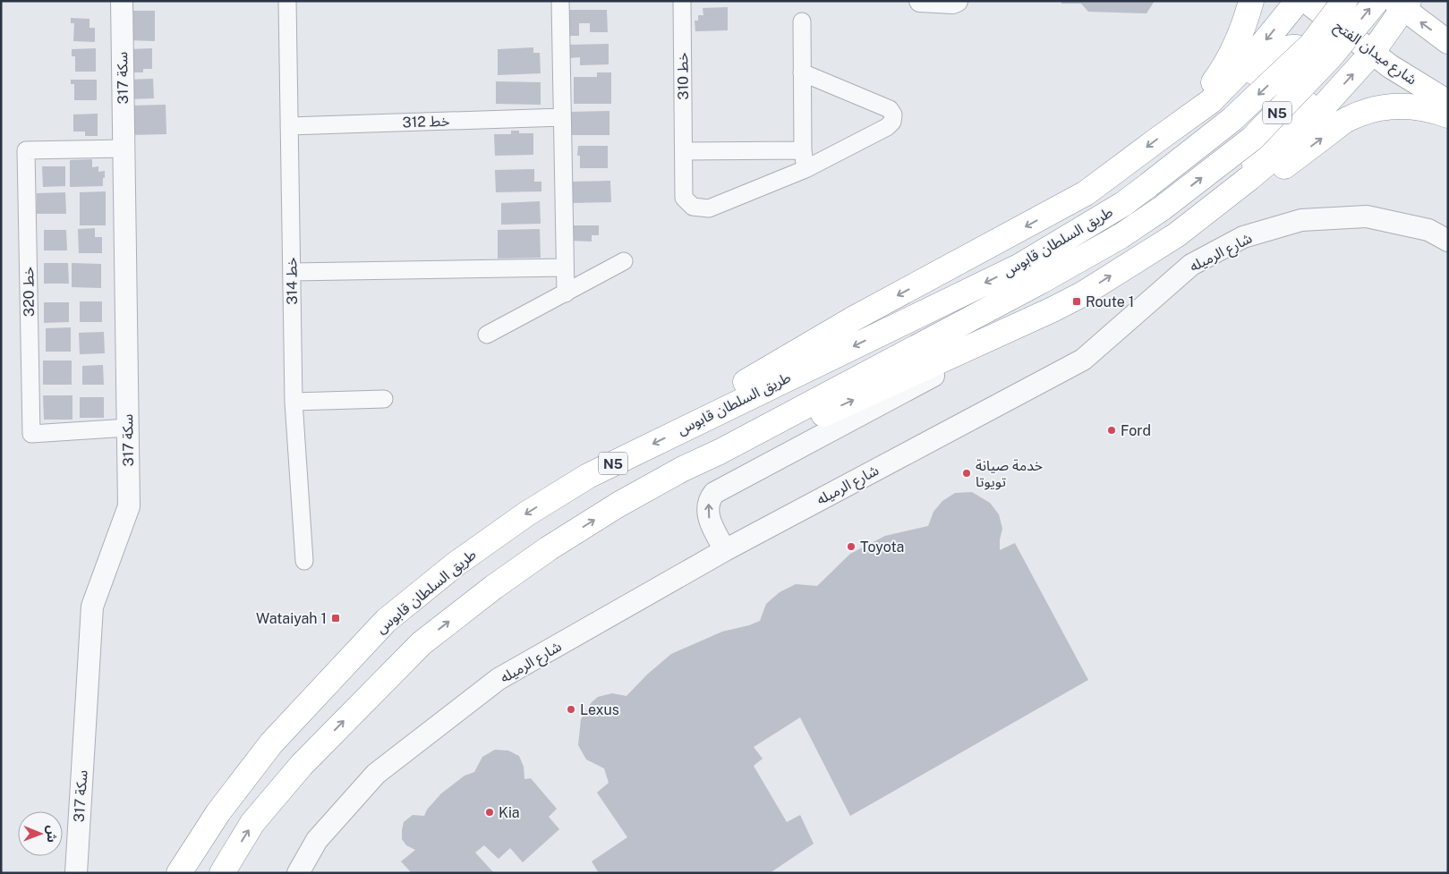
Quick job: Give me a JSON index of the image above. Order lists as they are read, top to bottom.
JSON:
{
  "streets": {
    "highway": ["N5", "طريق السلطان قابوس"],
    "main road": ["شارع ميدان الفتح"],
    "street": [
      "خط 310",
      "سكة 317",
      "خط 312",
      "شارع الرميله",
      "خط 314",
      "خط 320"
    ]
  },
  "crossings": [
    ["سكة 317", "خط 320"],
    ["خط 312", "خط 314"]
  ],
  "places": {
    "transit": ["Route 1", "Wataiyah 1"],
    "other": [
      "Ford",
      "خدمة صيانة تويوتا",
      "Toyota",
      "Lexus",
      "Kia"
    ]
  },
  "north": "right"
}
